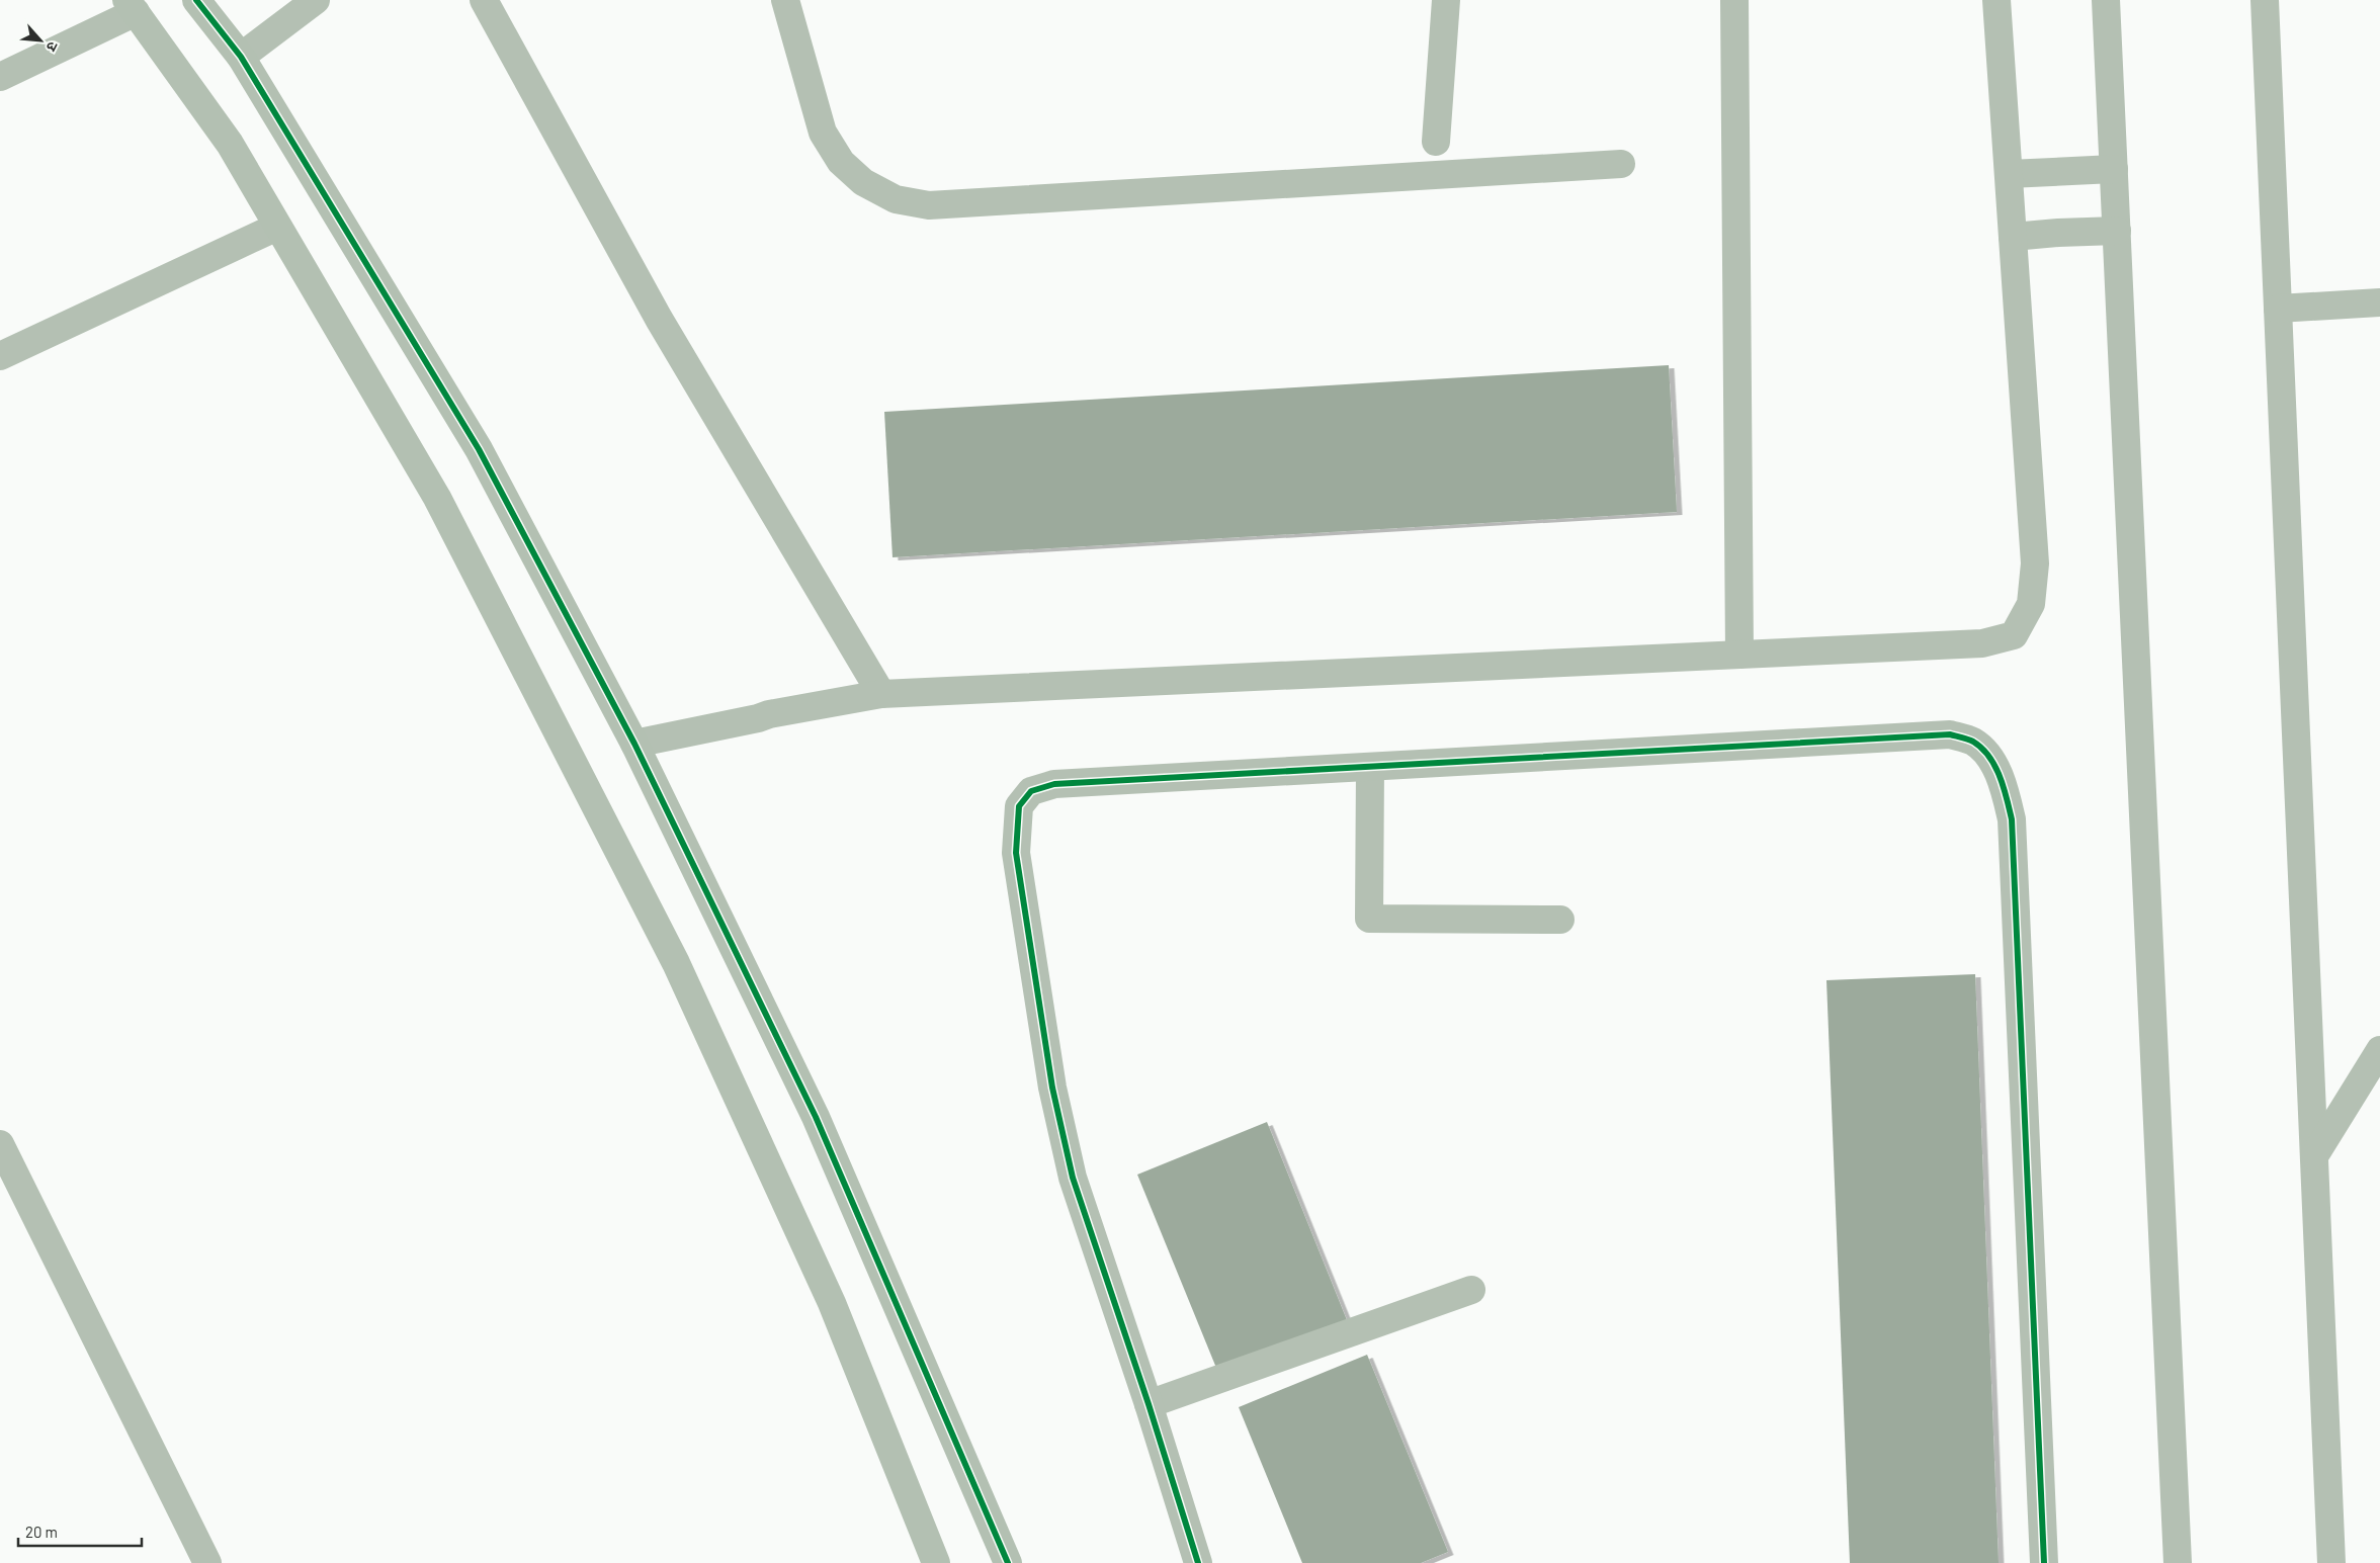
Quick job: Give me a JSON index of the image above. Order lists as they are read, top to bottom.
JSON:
{
  "scale_bar": "20 m",
  "north": "bottom right"
}
